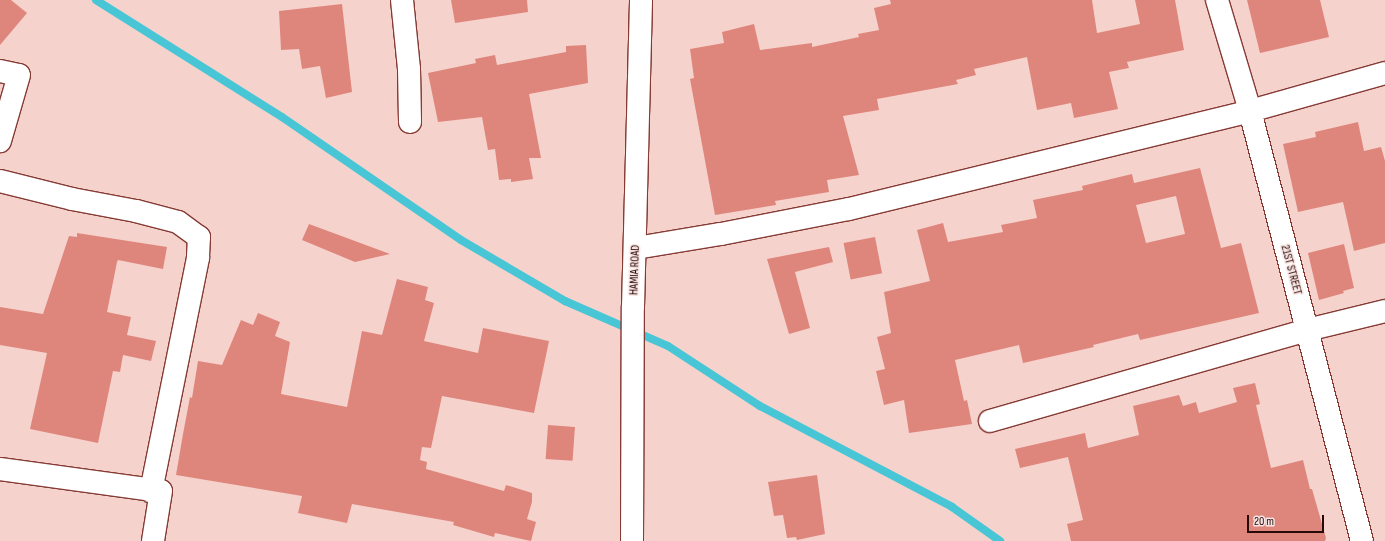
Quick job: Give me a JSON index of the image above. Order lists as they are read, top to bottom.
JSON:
{
  "streets": {
    "street": ["HAMIA ROAD", "21ST STREET"]
  },
  "scale_bar": "20 m"
}
